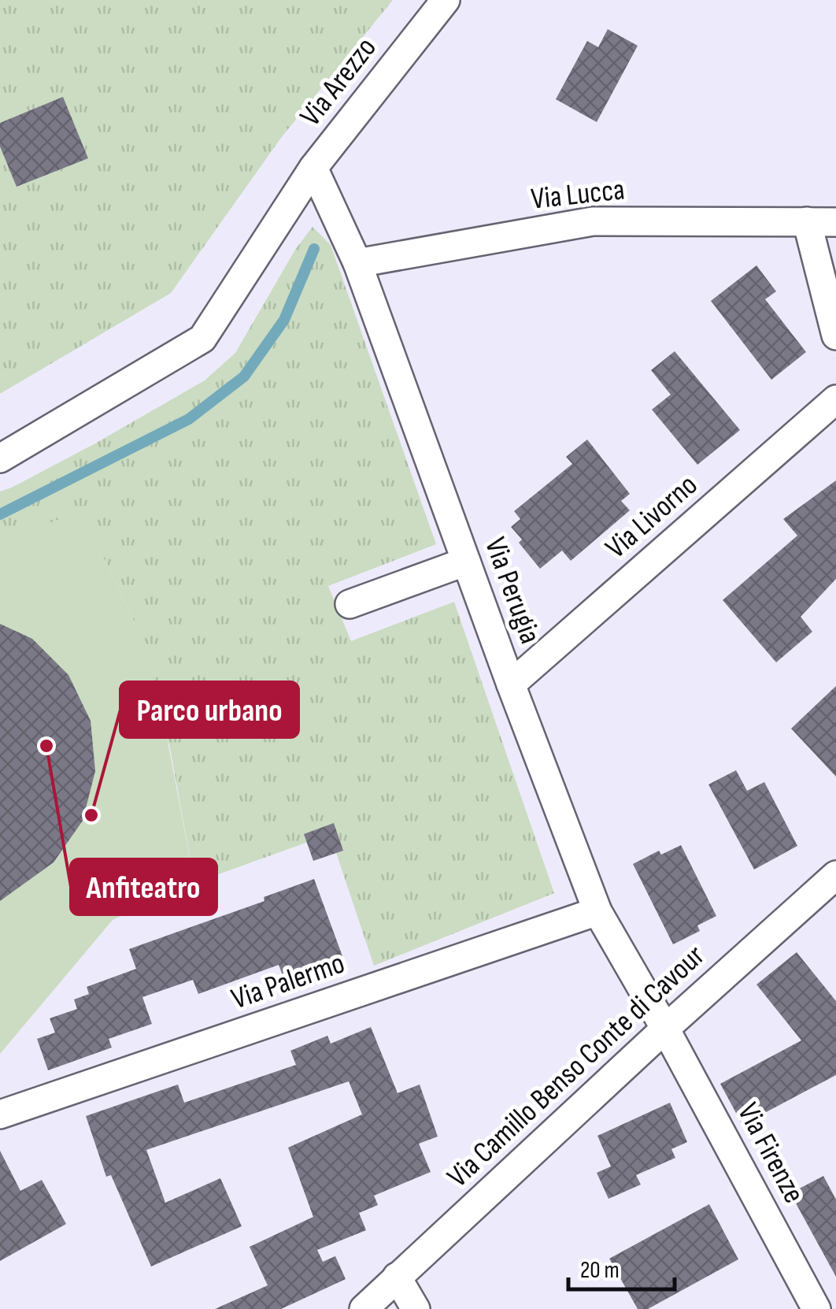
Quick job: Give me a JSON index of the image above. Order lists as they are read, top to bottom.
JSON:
{
  "streets": {
    "street": [
      "Via Arezzo",
      "Via Lucca",
      "Via Livorno",
      "Via Perugia",
      "Via Palermo",
      "Via Camillo Benso Conte di Cavour",
      "Via Firenze"
    ]
  },
  "crossings": [
    ["Via Arezzo", "Via Perugia"],
    ["Via Lucca", "Via Perugia"],
    ["Via Livorno", "Via Perugia"],
    ["Via Perugia", "Via Palermo"],
    ["Via Perugia", "Via Camillo Benso Conte di Cavour"],
    ["Via Perugia", "Via Firenze"],
    ["Via Camillo Benso Conte di Cavour", "Via Firenze"]
  ],
  "places": ["Anfiteatro", "Parco urbano"],
  "scale_bar": "20 m"
}
